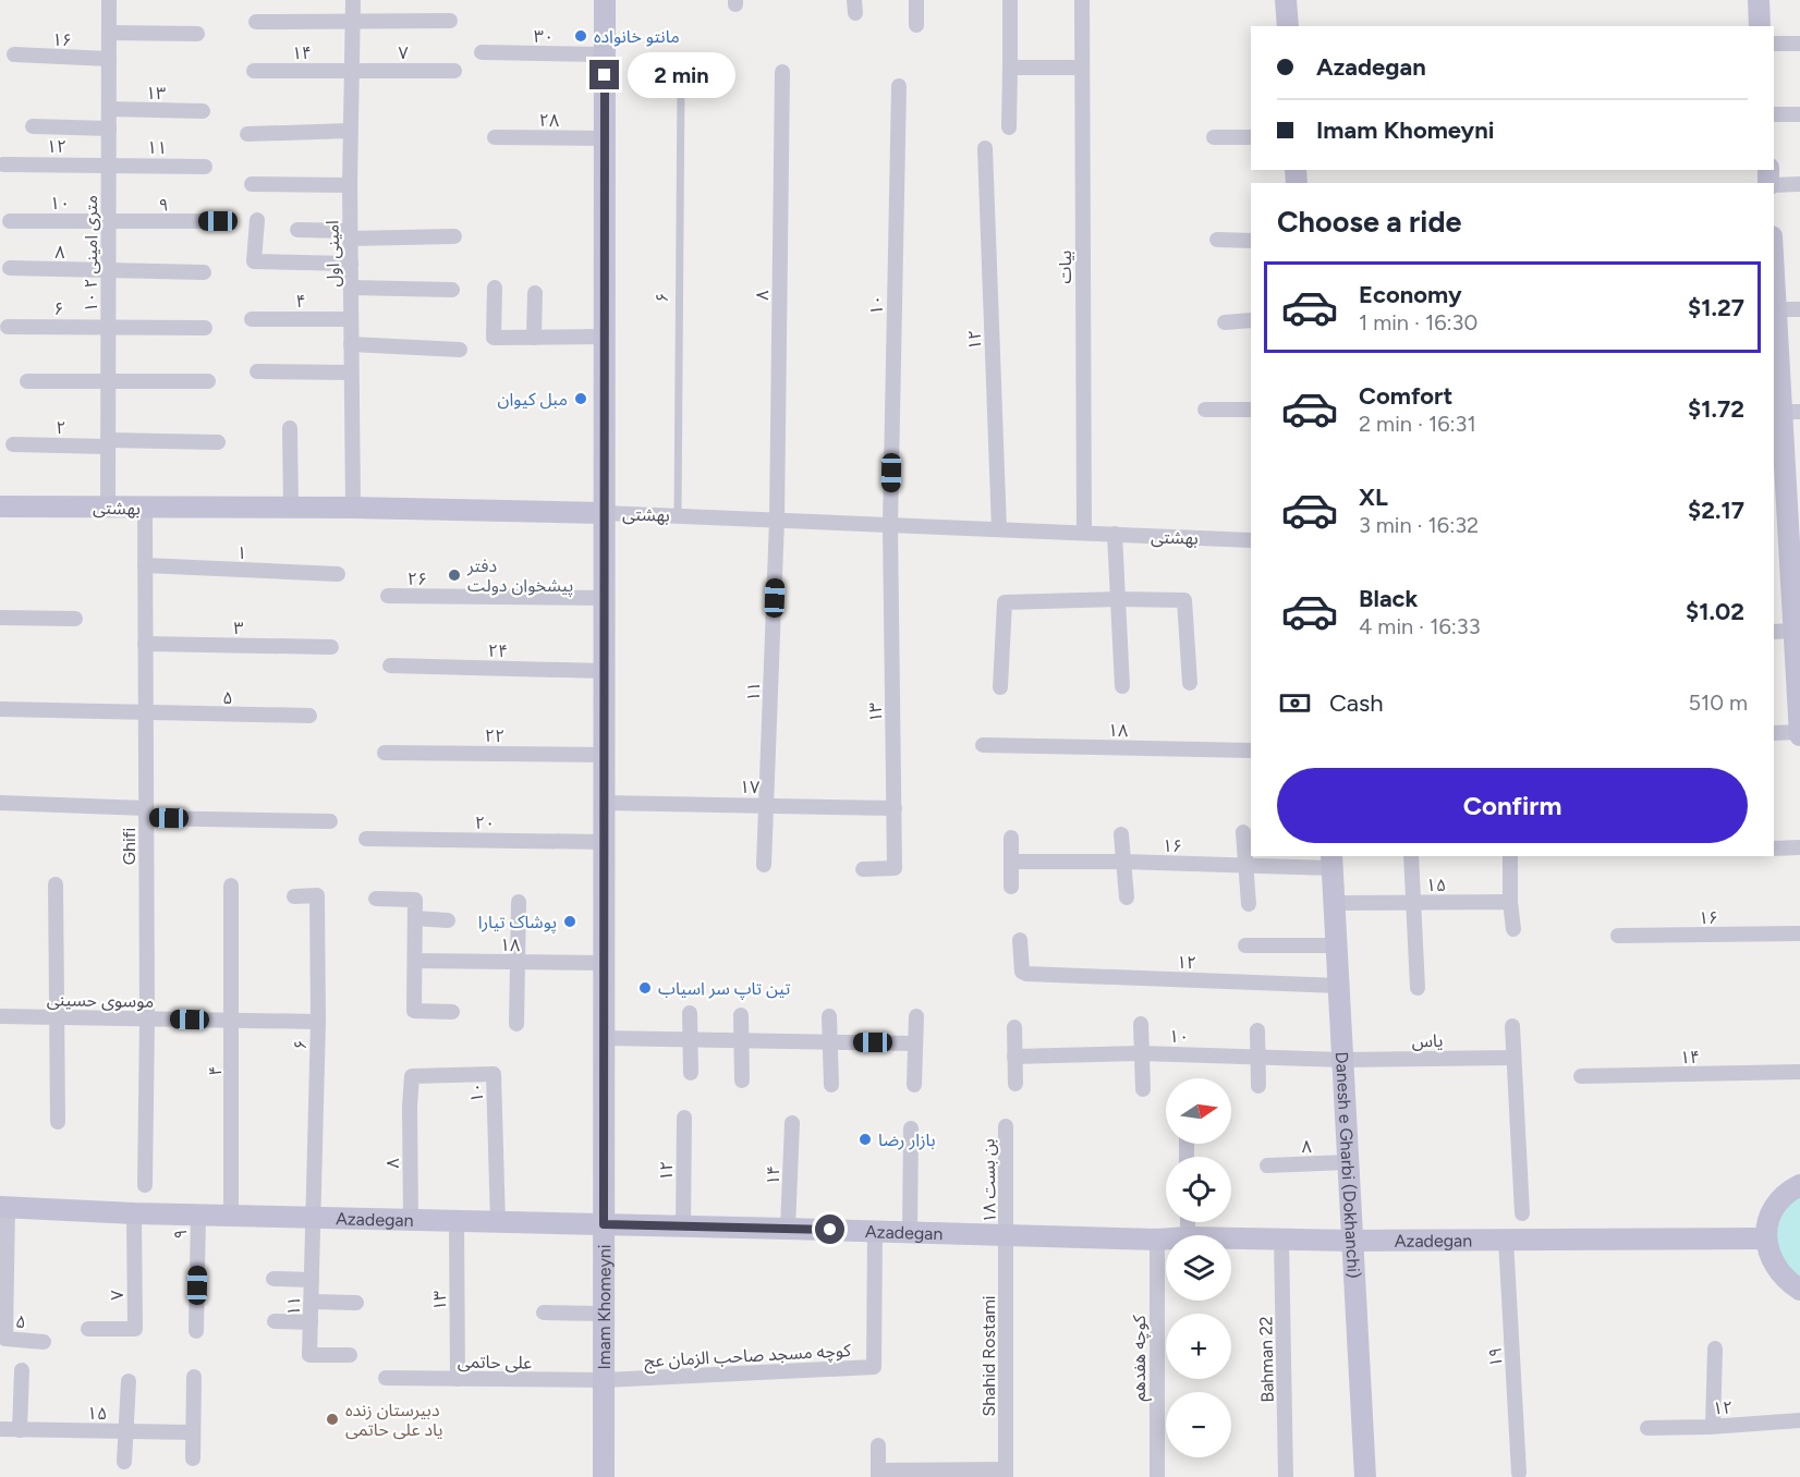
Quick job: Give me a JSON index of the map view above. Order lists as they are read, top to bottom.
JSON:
{
  "streets": {
    "main road": [
      "بهشتی",
      "Danesh e Gharbi (Dokhanchi)",
      "Azadegan",
      "Imam Khomeyni"
    ],
    "street": [
      "۳۰",
      "۱۶",
      "۱۴",
      "۷",
      "۱۳",
      "۲۸",
      "۱۲",
      "۱۱",
      "۱۰",
      "۹",
      "۸",
      "۱۰ متری امینی ۲",
      "امینی اول",
      "بیات",
      "۶",
      "۴",
      "۲",
      "۱",
      "۲۶",
      "۳",
      "۲۴",
      "۵",
      "۱۸",
      "۲۲",
      "۱۷",
      "۲۰",
      "Ghifi",
      "۱۵",
      "موسوی حسینی",
      "یاس",
      "بن بست ۱۸",
      "کوچه مسجد صاحب الزمان عج",
      "Shahid Rostami",
      "۱۹",
      "کوچه هفدهم",
      "Bahman 22",
      "علی حاتمی"
    ]
  },
  "crossings": [
    ["۳۰", "Imam Khomeyni"],
    ["۱۶", "۱۰ متری امینی ۲"],
    ["۱۶", "Danesh e Gharbi (Dokhanchi)"],
    ["۱۴", "۷"],
    ["۱۴", "امینی اول"],
    ["۱۴", "Azadegan"],
    ["۷", "امینی اول"],
    ["۷", "Azadegan"],
    ["۱۳", "۱۰"],
    ["۱۳", "۱۰ متری امینی ۲"],
    ["۱۳", "بهشتی"],
    ["۱۳", "۱۷"],
    ["۱۳", "Azadegan"],
    ["۱۳", "علی حاتمی"],
    ["۲۸", "Imam Khomeyni"],
    ["۱۲", "۱۱"],
    ["۱۲", "۱۰ متری امینی ۲"],
    ["۱۲", "بهشتی"],
    ["۱۲", "Danesh e Gharbi (Dokhanchi)"],
    ["۱۲", "Azadegan"],
    ["۱۱", "۸"],
    ["۱۱", "۱۰ متری امینی ۲"],
    ["۱۱", "۶"],
    ["۱۱", "بهشتی"],
    ["۱۱", "۱۷"],
    ["۱۱", "Azadegan"],
    ["۱۰", "۹"],
    ["۱۰", "۸"],
    ["۱۰", "۱۰ متری امینی ۲"],
    ["۱۰", "بهشتی"],
    ["۱۰", "یاس"],
    ["۱۰", "Danesh e Gharbi (Dokhanchi)"],
    ["۱۰", "Azadegan"],
    ["۹", "۱۰ متری امینی ۲"],
    ["۹", "Azadegan"],
    ["۸", "۱۰ متری امینی ۲"],
    ["۸", "بهشتی"],
    ["۸", "Danesh e Gharbi (Dokhanchi)"],
    ["۸", "Azadegan"],
    ["۱۰ متری امینی ۲", "۶"],
    ["۱۰ متری امینی ۲", "۲"],
    ["۱۰ متری امینی ۲", "بهشتی"],
    ["امینی اول", "۴"],
    ["امینی اول", "بهشتی"],
    ["بیات", "بهشتی"],
    ["۶", "بهشتی"],
    ["۶", "موسوی حسینی"],
    ["۶", "Azadegan"],
    ["۴", "موسوی حسینی"],
    ["۴", "Azadegan"],
    ["بهشتی", "Ghifi"],
    ["بهشتی", "Imam Khomeyni"],
    ["۱", "Ghifi"],
    ["۲۶", "Imam Khomeyni"],
    ["۳", "Ghifi"],
    ["۲۴", "Imam Khomeyni"],
    ["۵", "Ghifi"],
    ["۵", "Azadegan"],
    ["۱۸", "Imam Khomeyni"],
    ["۲۲", "Imam Khomeyni"],
    ["۱۷", "Imam Khomeyni"],
    ["۲۰", "Imam Khomeyni"],
    ["Ghifi", "موسوی حسینی"],
    ["۱۵", "Danesh e Gharbi (Dokhanchi)"],
    ["یاس", "Danesh e Gharbi (Dokhanchi)"],
    ["Danesh e Gharbi (Dokhanchi)", "Azadegan"],
    ["بن بست ۱۸", "Azadegan"],
    ["بن بست ۱۸", "Shahid Rostami"],
    ["Azadegan", "Imam Khomeyni"],
    ["Azadegan", "کوچه مسجد صاحب الزمان عج"],
    ["Azadegan", "Shahid Rostami"],
    ["Azadegan", "۱۹"],
    ["Azadegan", "کوچه هفدهم"],
    ["Azadegan", "Bahman 22"],
    ["Imam Khomeyni", "کوچه مسجد صاحب الزمان عج"],
    ["Imam Khomeyni", "علی حاتمی"],
    ["کوچه مسجد صاحب الزمان عج", "علی حاتمی"]
  ],
  "places": [
    "مانتو خانواده",
    "مبل کیوان",
    "دفتر پیشخوان دولت",
    "پوشاک تیارا",
    "تین تاپ سر اسیاب",
    "بازار رضا",
    "دبیرستان زنده یاد علی حاتمی"
  ],
  "north": "right",
  "page": {
    "banner": ["Azadegan", "Imam Khomeyni"],
    "bubble": "2 min",
    "heading": "Choose a ride",
    "list": [
      {
        "name": "Economy",
        "note": "1 min · 16:30",
        "value": "$1.27"
      },
      {
        "name": "Comfort",
        "note": "2 min · 16:31",
        "value": "$1.72"
      },
      {
        "name": "XL",
        "note": "3 min · 16:32",
        "value": "$2.17"
      },
      {
        "name": "Black",
        "note": "4 min · 16:33",
        "value": "$1.02"
      }
    ],
    "pay": ["Cash", "510 m"],
    "buttons": "Confirm",
    "map_buttons": ["+", "−"]
  }
}
